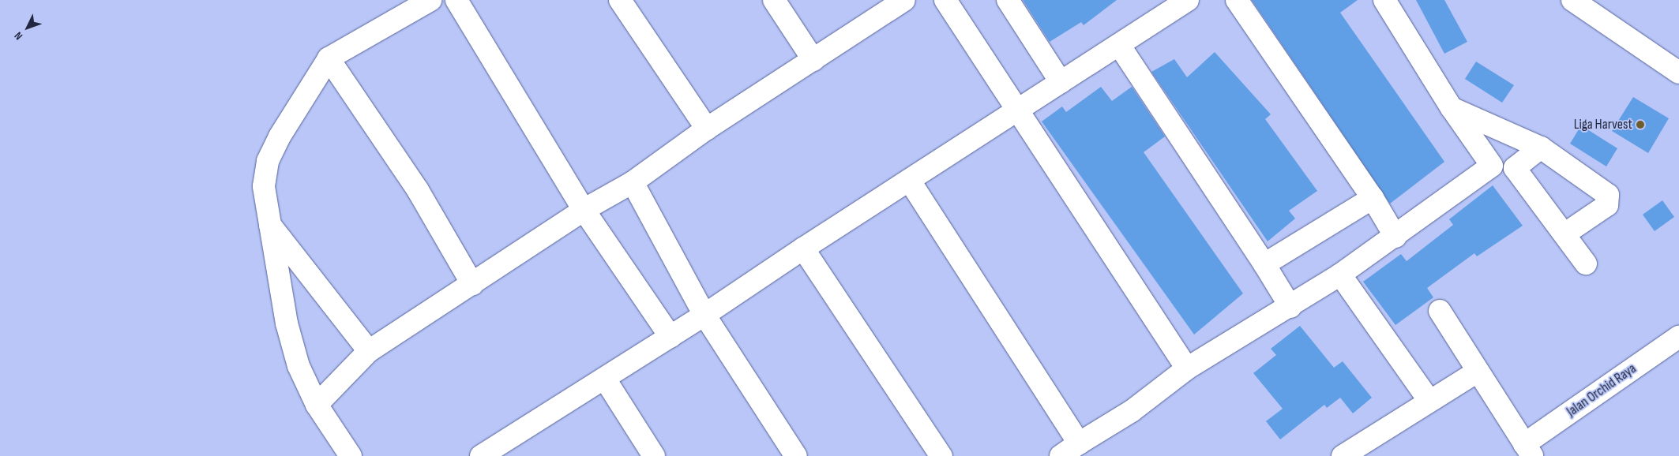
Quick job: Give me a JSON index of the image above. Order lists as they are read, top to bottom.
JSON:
{
  "streets": {
    "street": ["Jalan Orchid Raya"]
  },
  "places": ["Liga Harvest"],
  "north": "bottom left"
}
